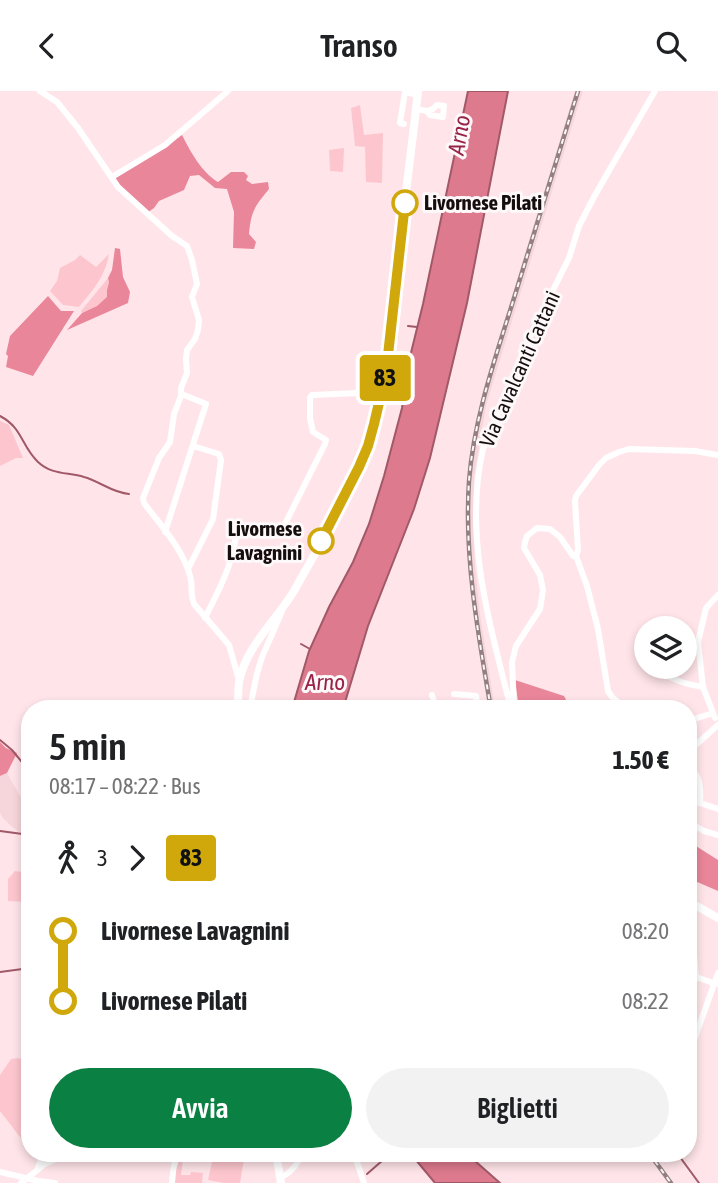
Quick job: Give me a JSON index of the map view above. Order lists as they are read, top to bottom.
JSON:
{
  "streets": {
    "street": ["Via Cavalcanti Cattani"]
  },
  "water": ["Arno"],
  "places": ["Livornese Pilati", "Livornese Lavagnini"],
  "lines": ["bus line 83"],
  "page": {
    "header": "Transo",
    "on_map": "83",
    "heading": ["5 min", "08:17 – 08:22 · Bus", "1.50 €"],
    "legs": ["3", "83"],
    "list": [
      {
        "name": "Livornese Lavagnini",
        "value": "08:20"
      },
      {
        "name": "Livornese Pilati",
        "value": "08:22"
      }
    ],
    "buttons": ["Avvia", "Biglietti"]
  }
}
